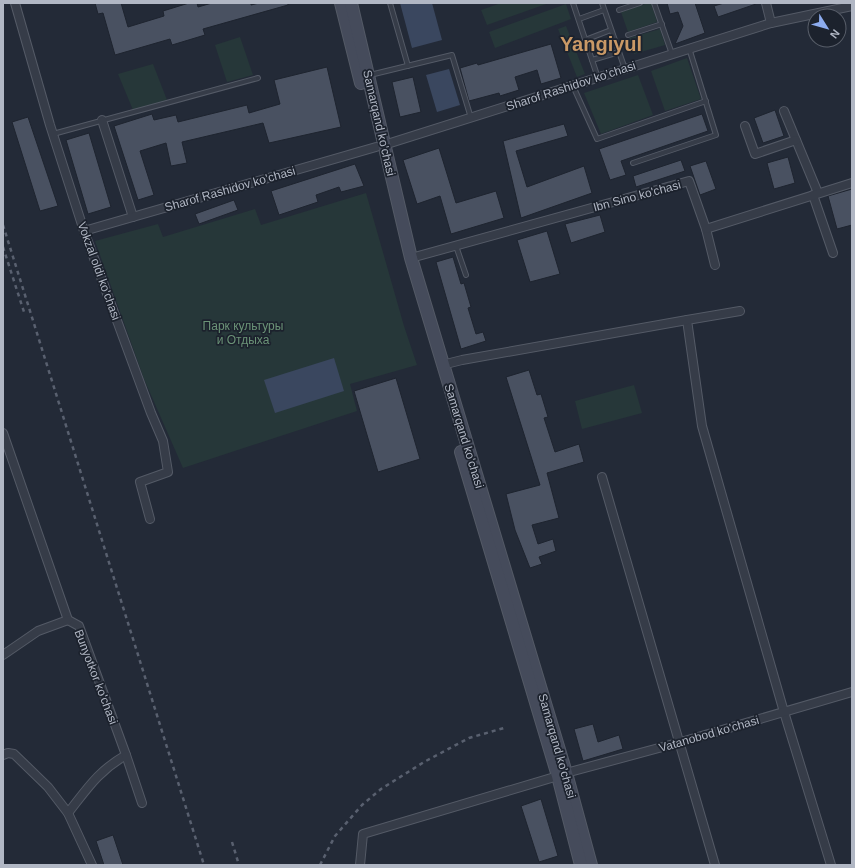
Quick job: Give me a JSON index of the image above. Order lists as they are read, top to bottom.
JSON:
{
  "streets": {
    "main road": ["Samarqand ko'chasi"],
    "street": [
      "Sharof Rashidov ko’chasi",
      "Ibn Sino ko'chasi",
      "Vokzal oldi ko'chasi",
      "Bunyotkor ko'chasi",
      "Vatanobod ko'chasi"
    ]
  },
  "crossings": [
    ["Sharof Rashidov ko’chasi", "Samarqand ko'chasi"],
    ["Sharof Rashidov ko’chasi", "Vokzal oldi ko'chasi"],
    ["Samarqand ko'chasi", "Ibn Sino ko'chasi"],
    ["Samarqand ko'chasi", "Vatanobod ko'chasi"]
  ],
  "districts": ["Yangiyul"],
  "parks": ["Парк культуры и Отдыха"],
  "north": "bottom right"
}
